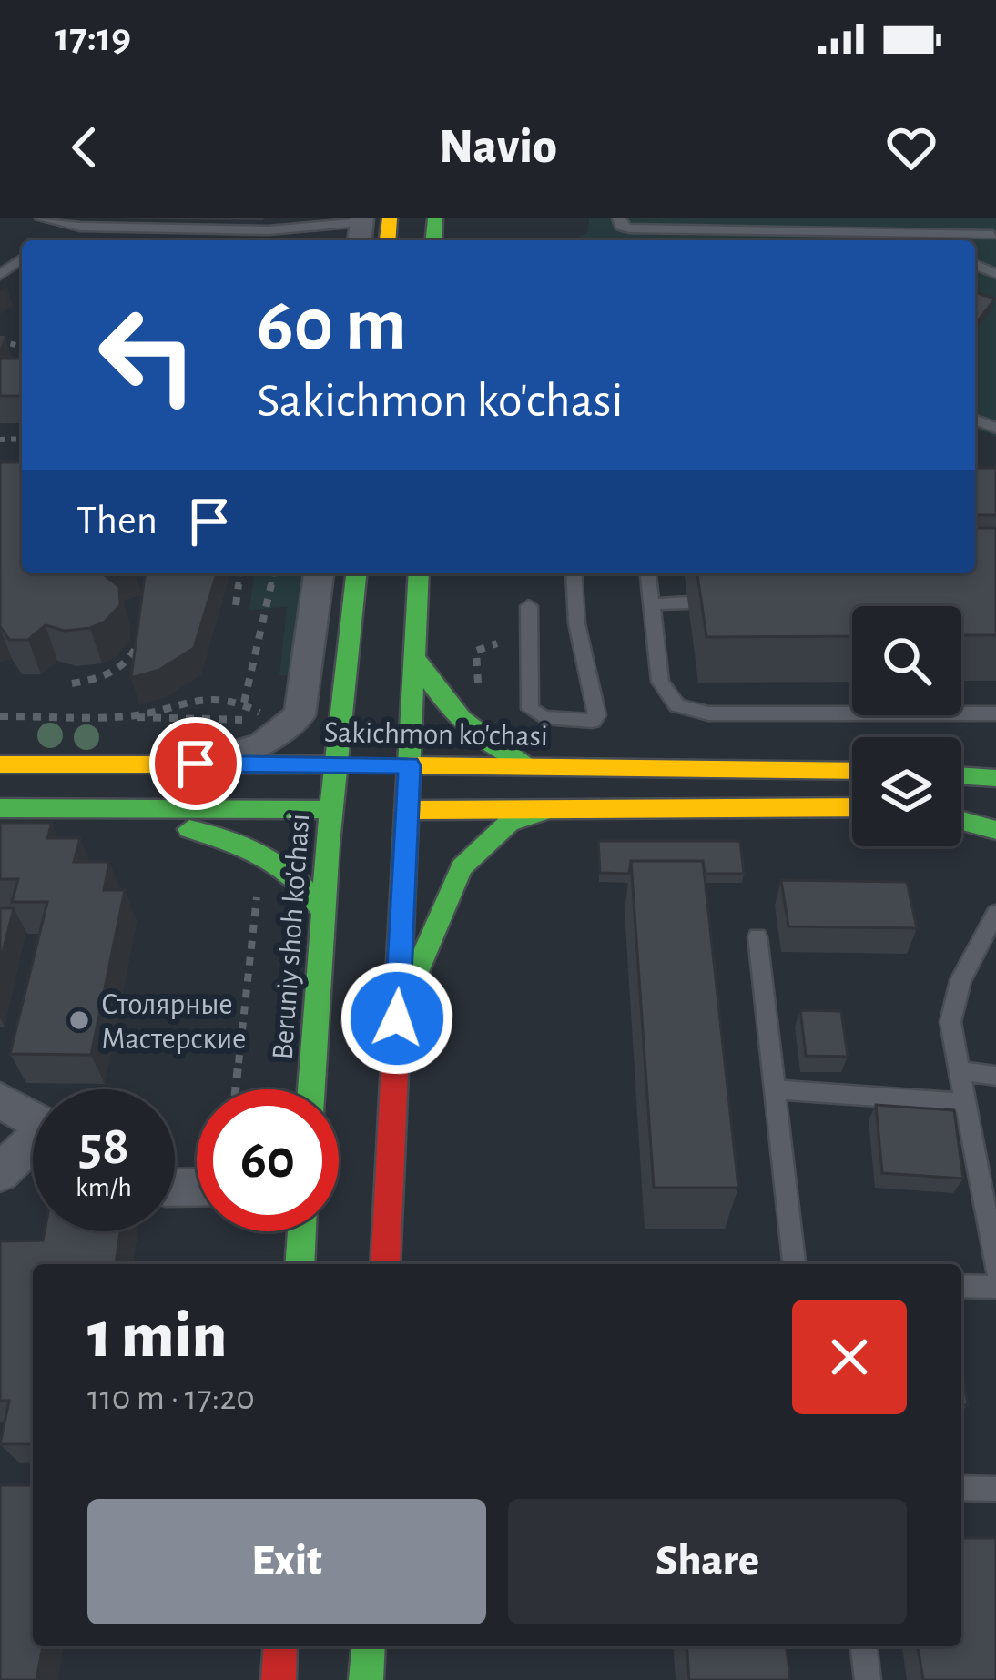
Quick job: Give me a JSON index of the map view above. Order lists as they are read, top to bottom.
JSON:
{
  "streets": {
    "main road": ["Sakichmon ko'chasi", "Beruniy shoh ko'chasi"]
  },
  "crossings": [
    ["Sakichmon ko'chasi", "Beruniy shoh ko'chasi"]
  ],
  "places": ["Столярные Мастерские"],
  "page": {
    "status": "17:19",
    "header": "Navio",
    "turn": ["60 m", "Sakichmon ko'chasi"],
    "then": "Then",
    "speed": "58 km/h",
    "limit": "60",
    "heading": ["1 min", "110 m · 17:20"],
    "buttons": ["Exit", "Share"]
  }
}
